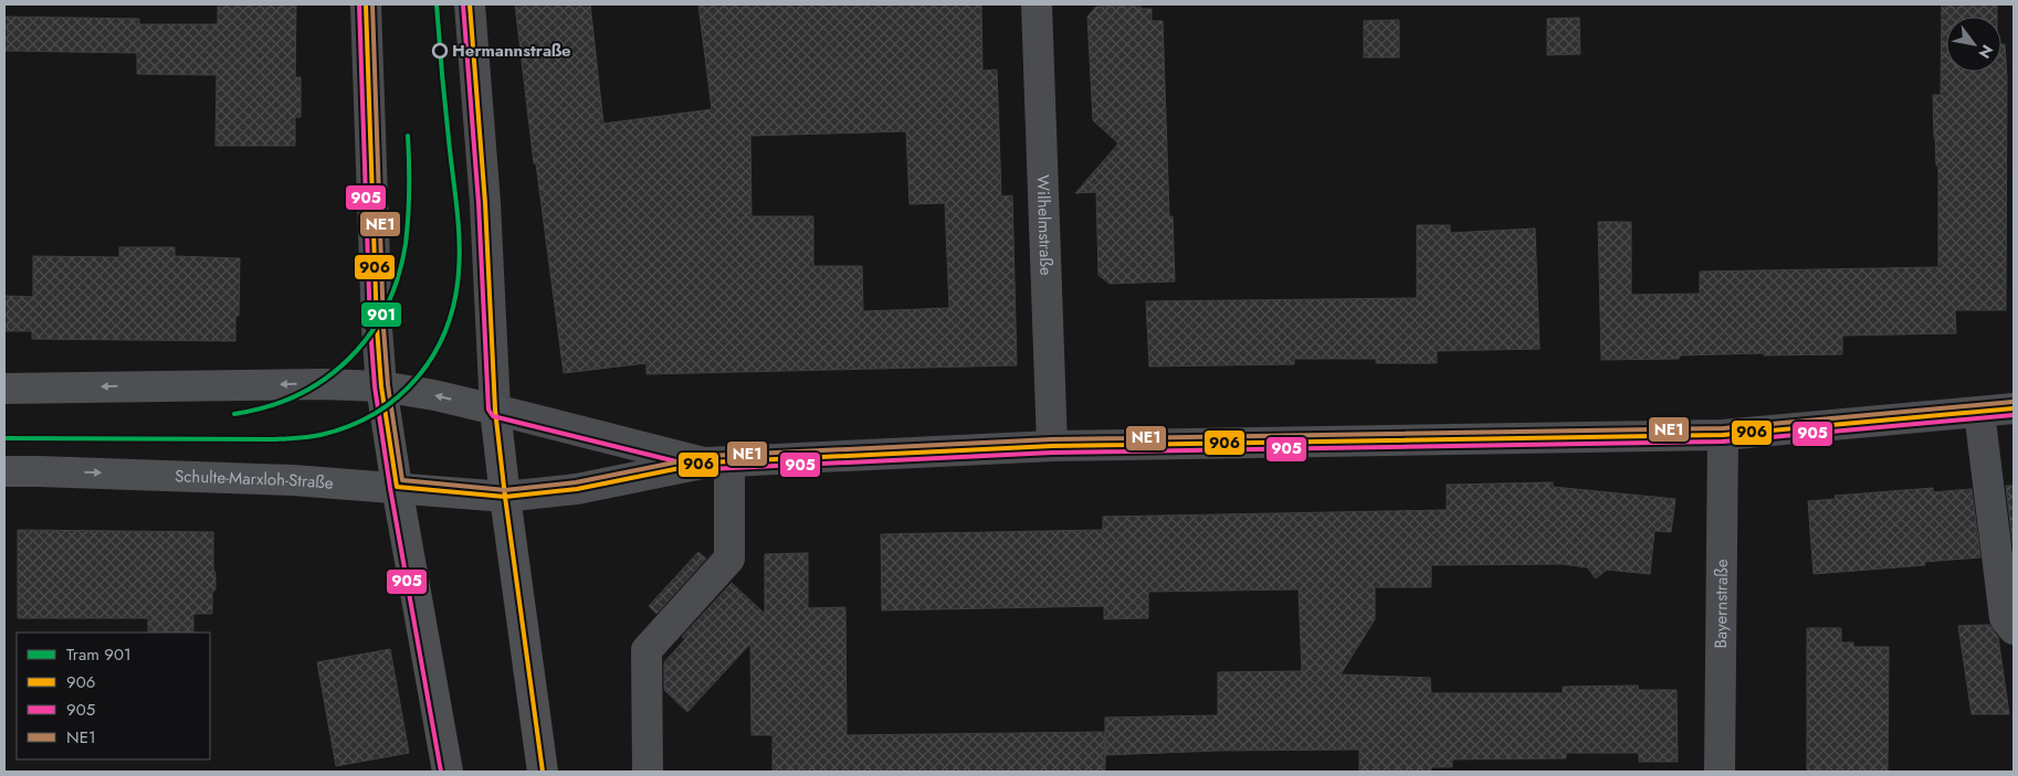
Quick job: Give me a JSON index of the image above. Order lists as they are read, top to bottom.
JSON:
{
  "streets": {
    "main road": ["Schulte-Marxloh-Straße"],
    "street": ["Wilhelmstraße", "Bayernstraße"]
  },
  "places": ["Hermannstraße"],
  "lines": [
    "tram line 901",
    "transit line 906",
    "transit line 905",
    "transit line NE1"
  ],
  "legend": [
    "Tram 901",
    "906",
    "905",
    "NE1"
  ],
  "north": "bottom right"
}
